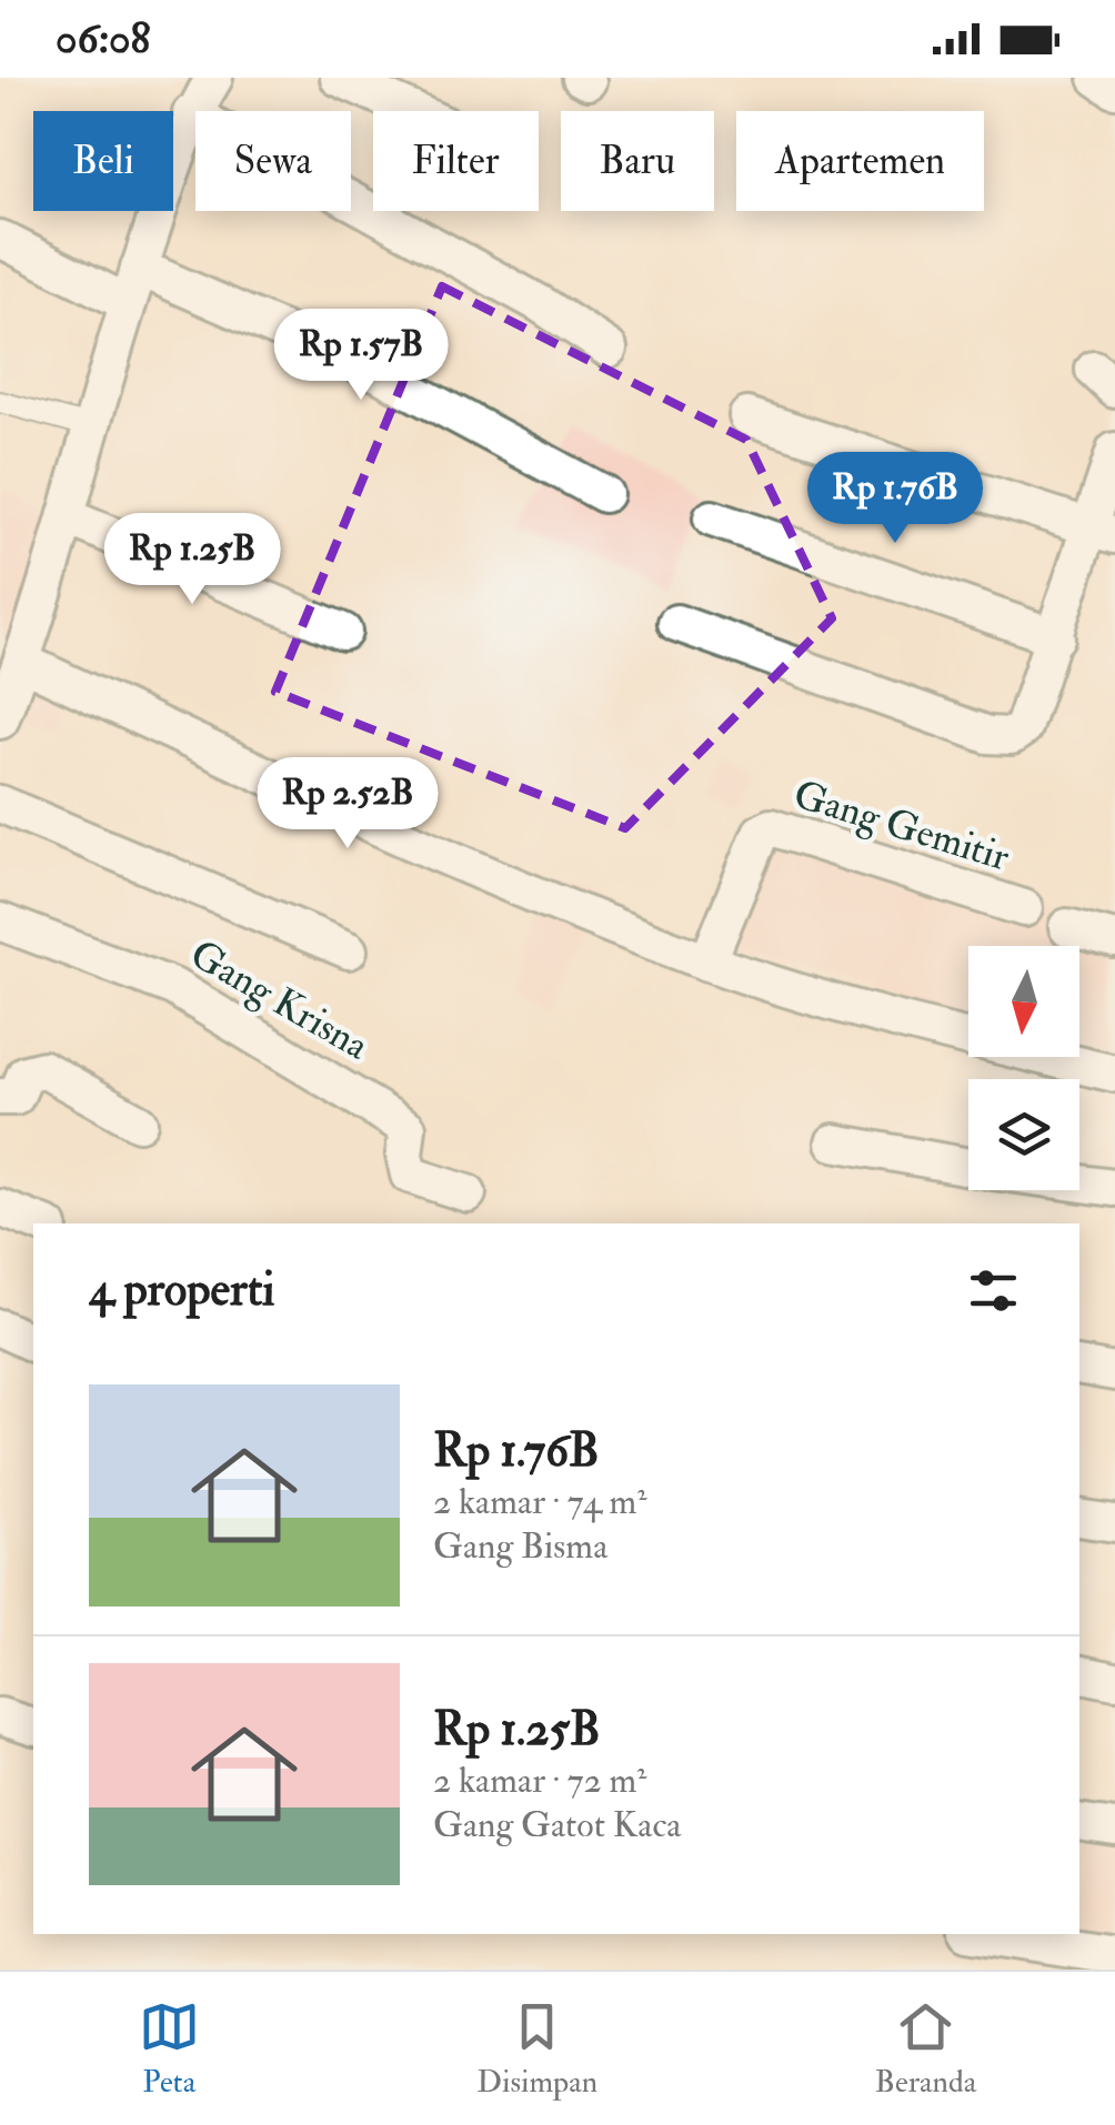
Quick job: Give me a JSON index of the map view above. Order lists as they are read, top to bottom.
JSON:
{
  "streets": {
    "street": ["Gang Gemitir", "Gang Krisna"]
  },
  "north": "bottom",
  "page": {
    "status": "06:08",
    "chip": [
      "Beli",
      "Sewa",
      "Filter",
      "Baru",
      "Apartemen"
    ],
    "price": [
      "Rp 1.57B",
      "Rp 1.76B",
      "Rp 1.25B",
      "Rp 2.52B"
    ],
    "heading": "4 properti",
    "list": [
      {
        "name": "Rp 1.76B",
        "note": "2 kamar · 74 m² · Gang Bisma"
      },
      {
        "name": "Rp 1.25B",
        "note": "2 kamar · 72 m² · Gang Gatot Kaca"
      }
    ],
    "tabs": ["Peta", "Disimpan", "Beranda"]
  }
}
